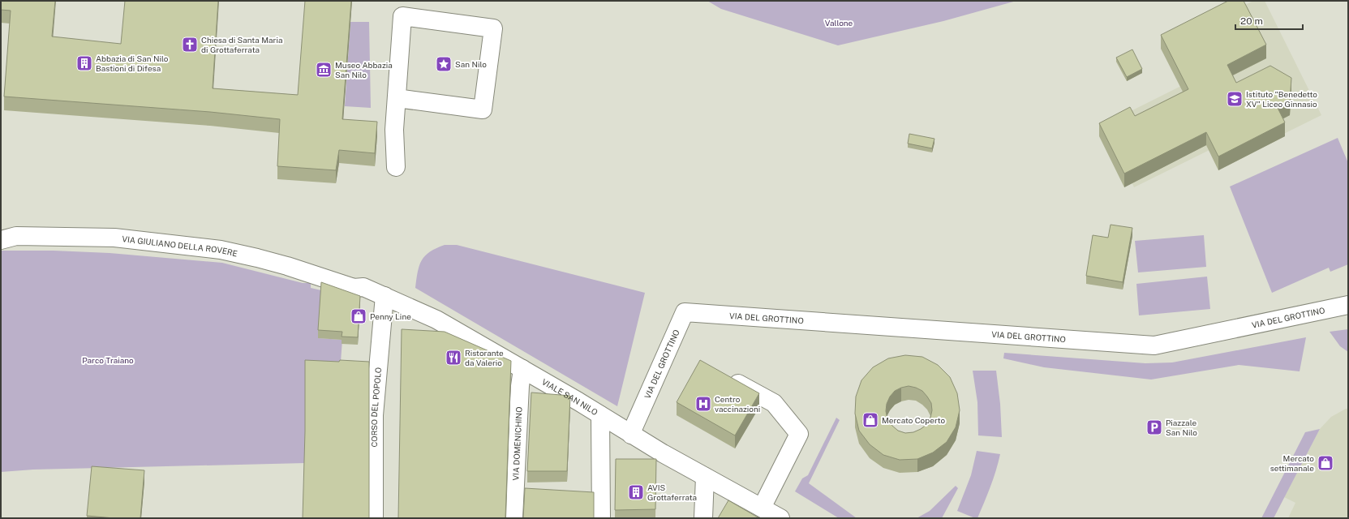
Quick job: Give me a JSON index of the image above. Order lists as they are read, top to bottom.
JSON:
{
  "streets": {
    "street": [
      "VIA GIULIANO DELLA ROVERE",
      "VIA DEL GROTTINO",
      "VIALE SAN NILO",
      "CORSO DEL POPOLO",
      "VIA DOMENICHINO"
    ]
  },
  "crossings": [
    ["VIA GIULIANO DELLA ROVERE", "VIALE SAN NILO"],
    ["VIA DEL GROTTINO", "VIALE SAN NILO"],
    ["VIALE SAN NILO", "CORSO DEL POPOLO"],
    ["VIALE SAN NILO", "VIA DOMENICHINO"]
  ],
  "parks": ["Vallone", "Parco Traiano"],
  "places": {
    "church": ["Chiesa di Santa Maria di Grottaferrata"],
    "building": ["Abbazia di San Nilo Bastioni di Difesa", "AVIS Grottaferrata"],
    "place": ["San Nilo"],
    "museum": ["Museo Abbazia San Nilo"],
    "school or university": ["Istituto \"Benedetto XV\" Liceo Ginnasio"],
    "shop": ["Penny Line", "Mercato Coperto", "Mercato settimanale"],
    "restaurant": ["Ristorante da Valerio"],
    "hospital": ["Centro vaccinazioni"],
    "parking": ["Piazzale San Nilo"]
  },
  "scale_bar": "20 m"
}
